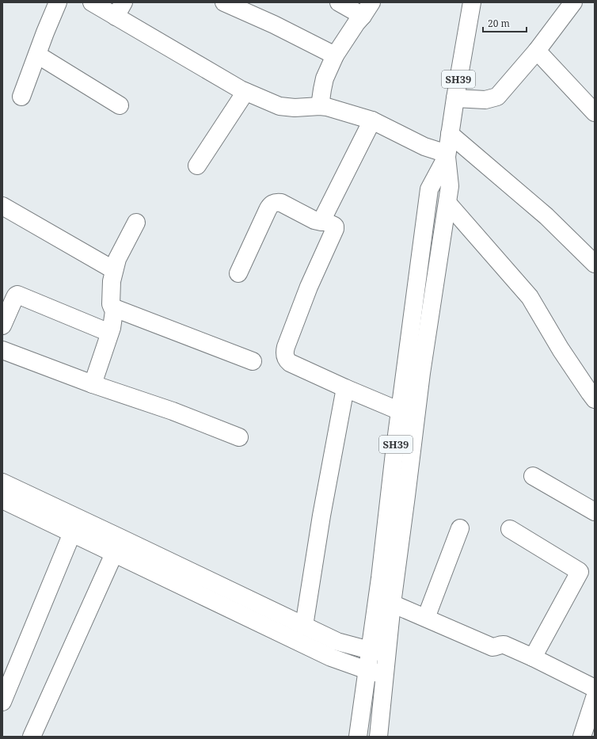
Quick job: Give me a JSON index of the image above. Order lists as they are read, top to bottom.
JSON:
{
  "streets": {
    "street": ["SH39"]
  },
  "scale_bar": "20 m"
}
